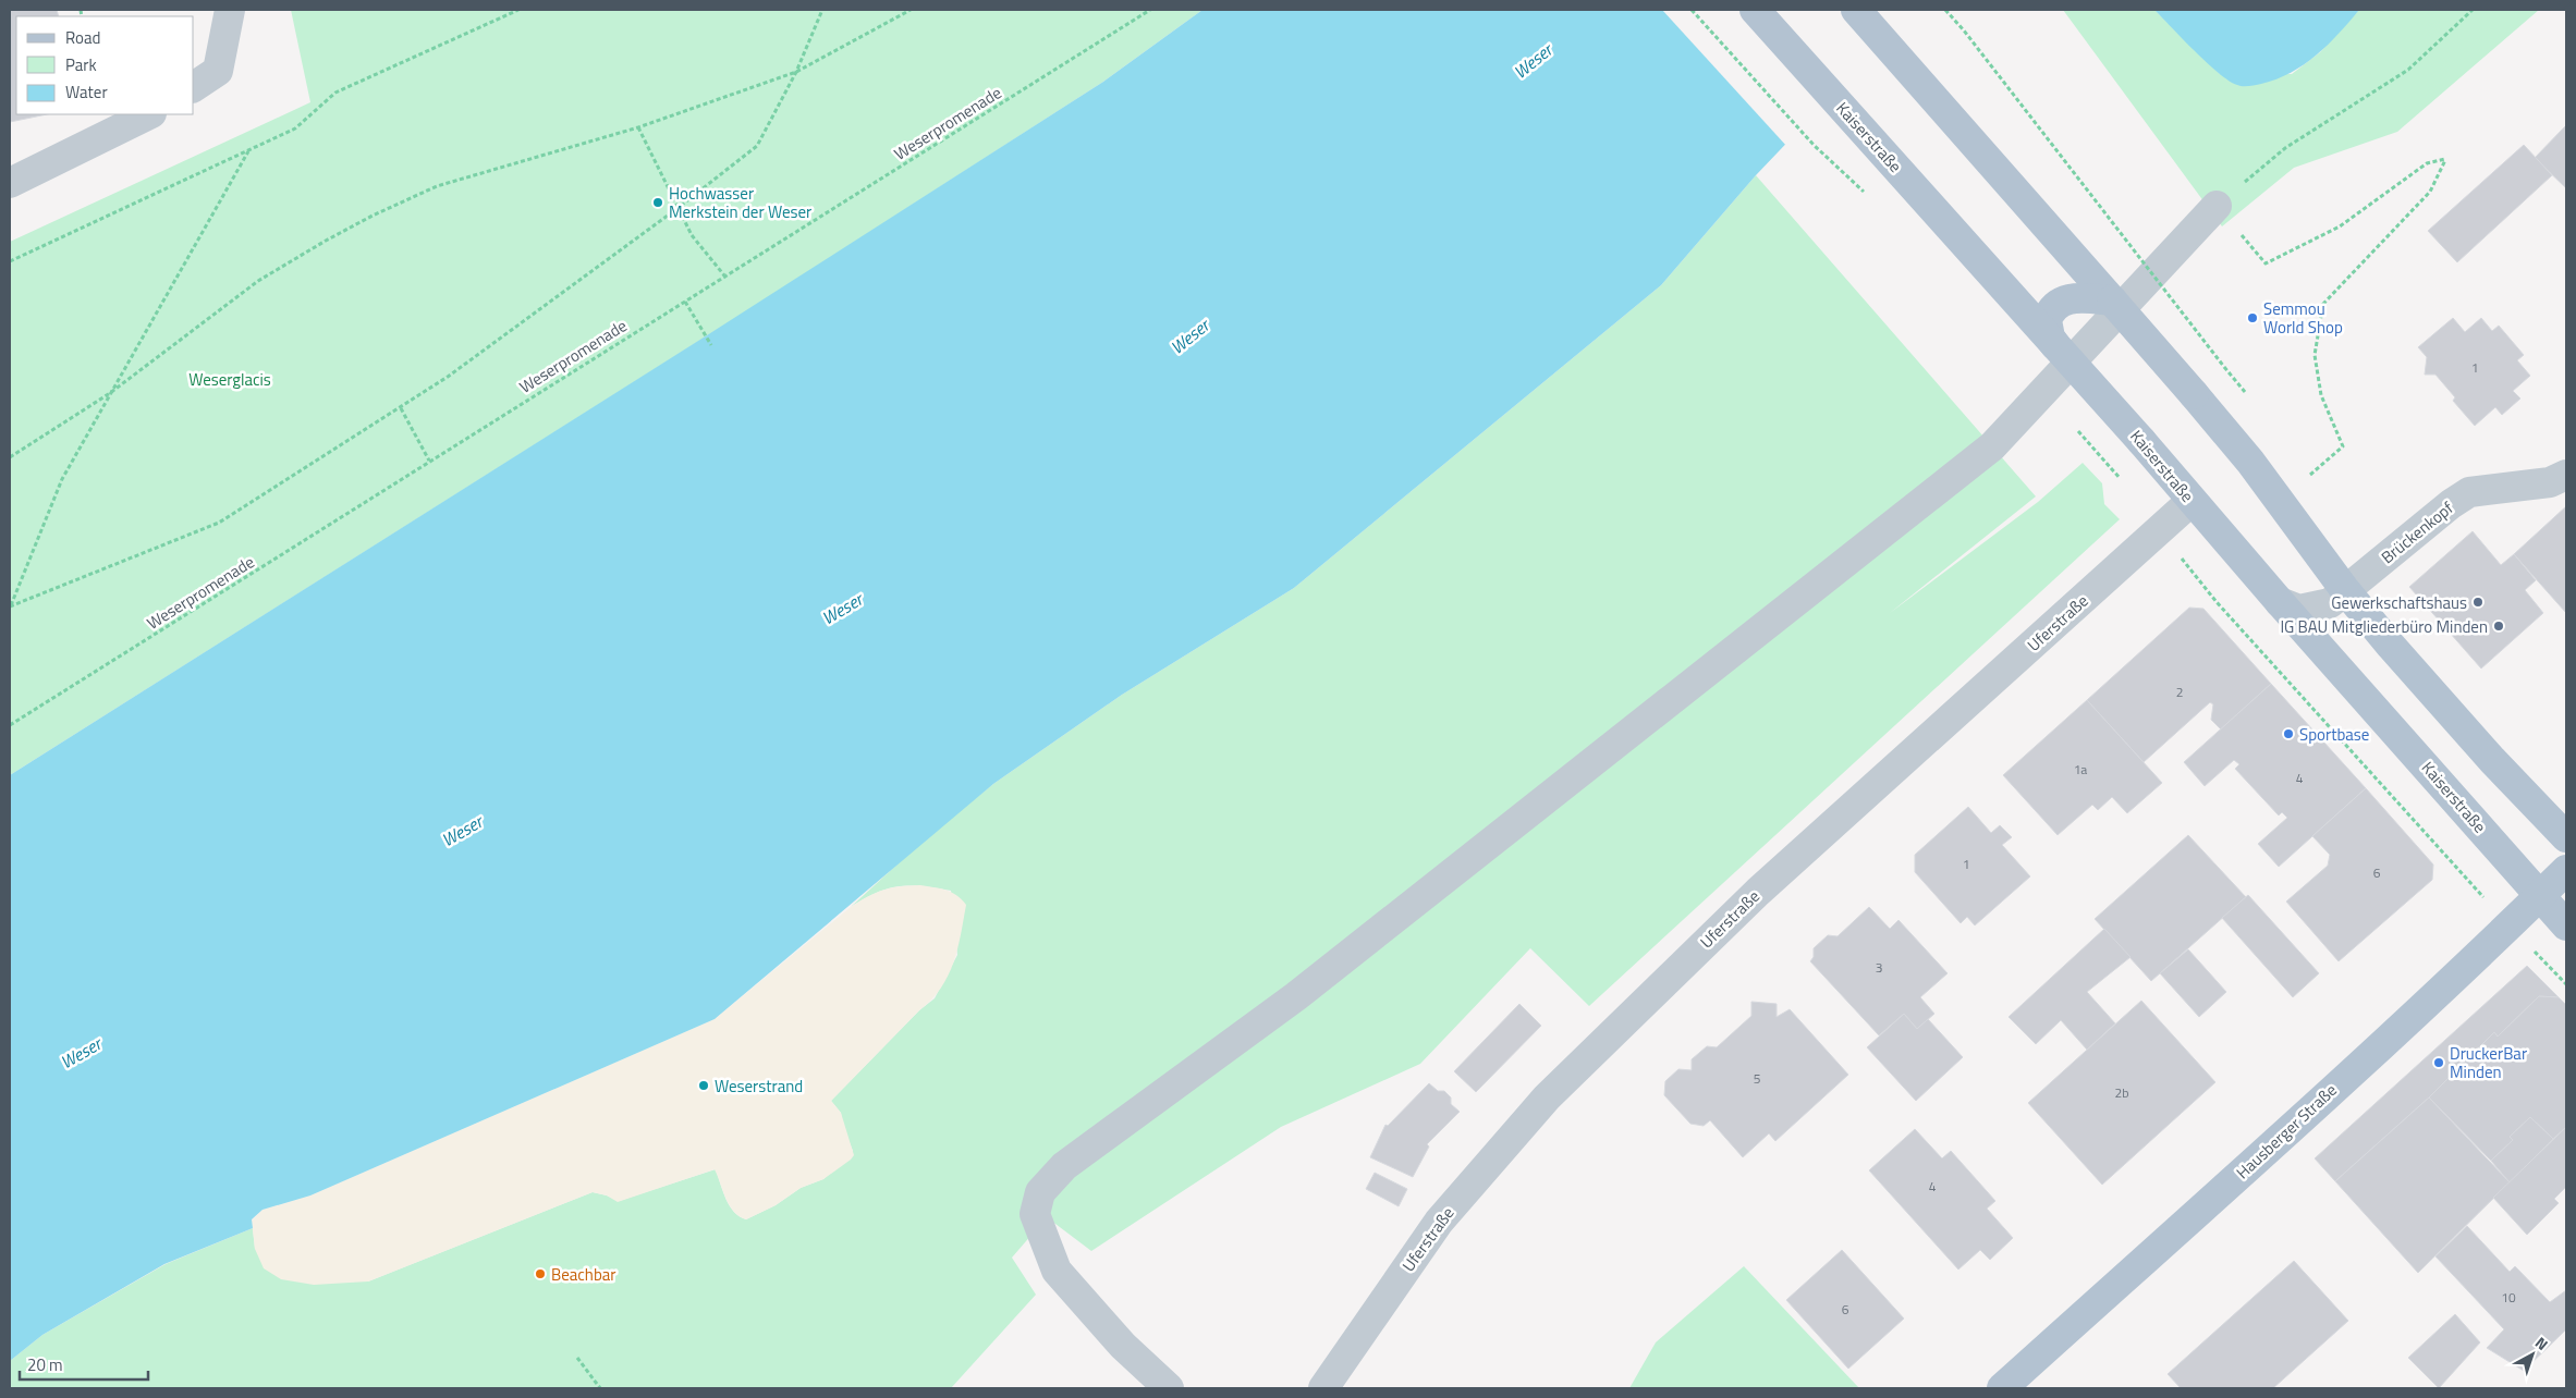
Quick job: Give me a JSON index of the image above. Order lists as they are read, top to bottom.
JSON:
{
  "streets": {
    "main road": ["Kaiserstraße", "Hausberger Straße"],
    "street": ["Brückenkopf", "Uferstraße"],
    "path": ["Weserpromenade"]
  },
  "crossings": [
    ["Kaiserstraße", "Brückenkopf"],
    ["Kaiserstraße", "Uferstraße"],
    ["Kaiserstraße", "Hausberger Straße"]
  ],
  "water": ["Weser"],
  "parks": ["Weserglacis"],
  "places": [
    "Hochwasser Merkstein der Weser",
    "Semmou World Shop",
    "Gewerkschaftshaus",
    "IG BAU Mitgliederbüro Minden",
    "Sportbase",
    "DruckerBar Minden",
    "Weserstrand",
    "Beachbar"
  ],
  "house_numbers": [
    "1",
    "2",
    "1a",
    "4",
    "1",
    "6",
    "3",
    "5",
    "2b",
    "4",
    "10",
    "6"
  ],
  "legend": ["Road", "Park", "Water"],
  "scale_bar": "20 m",
  "north": "top right"
}
